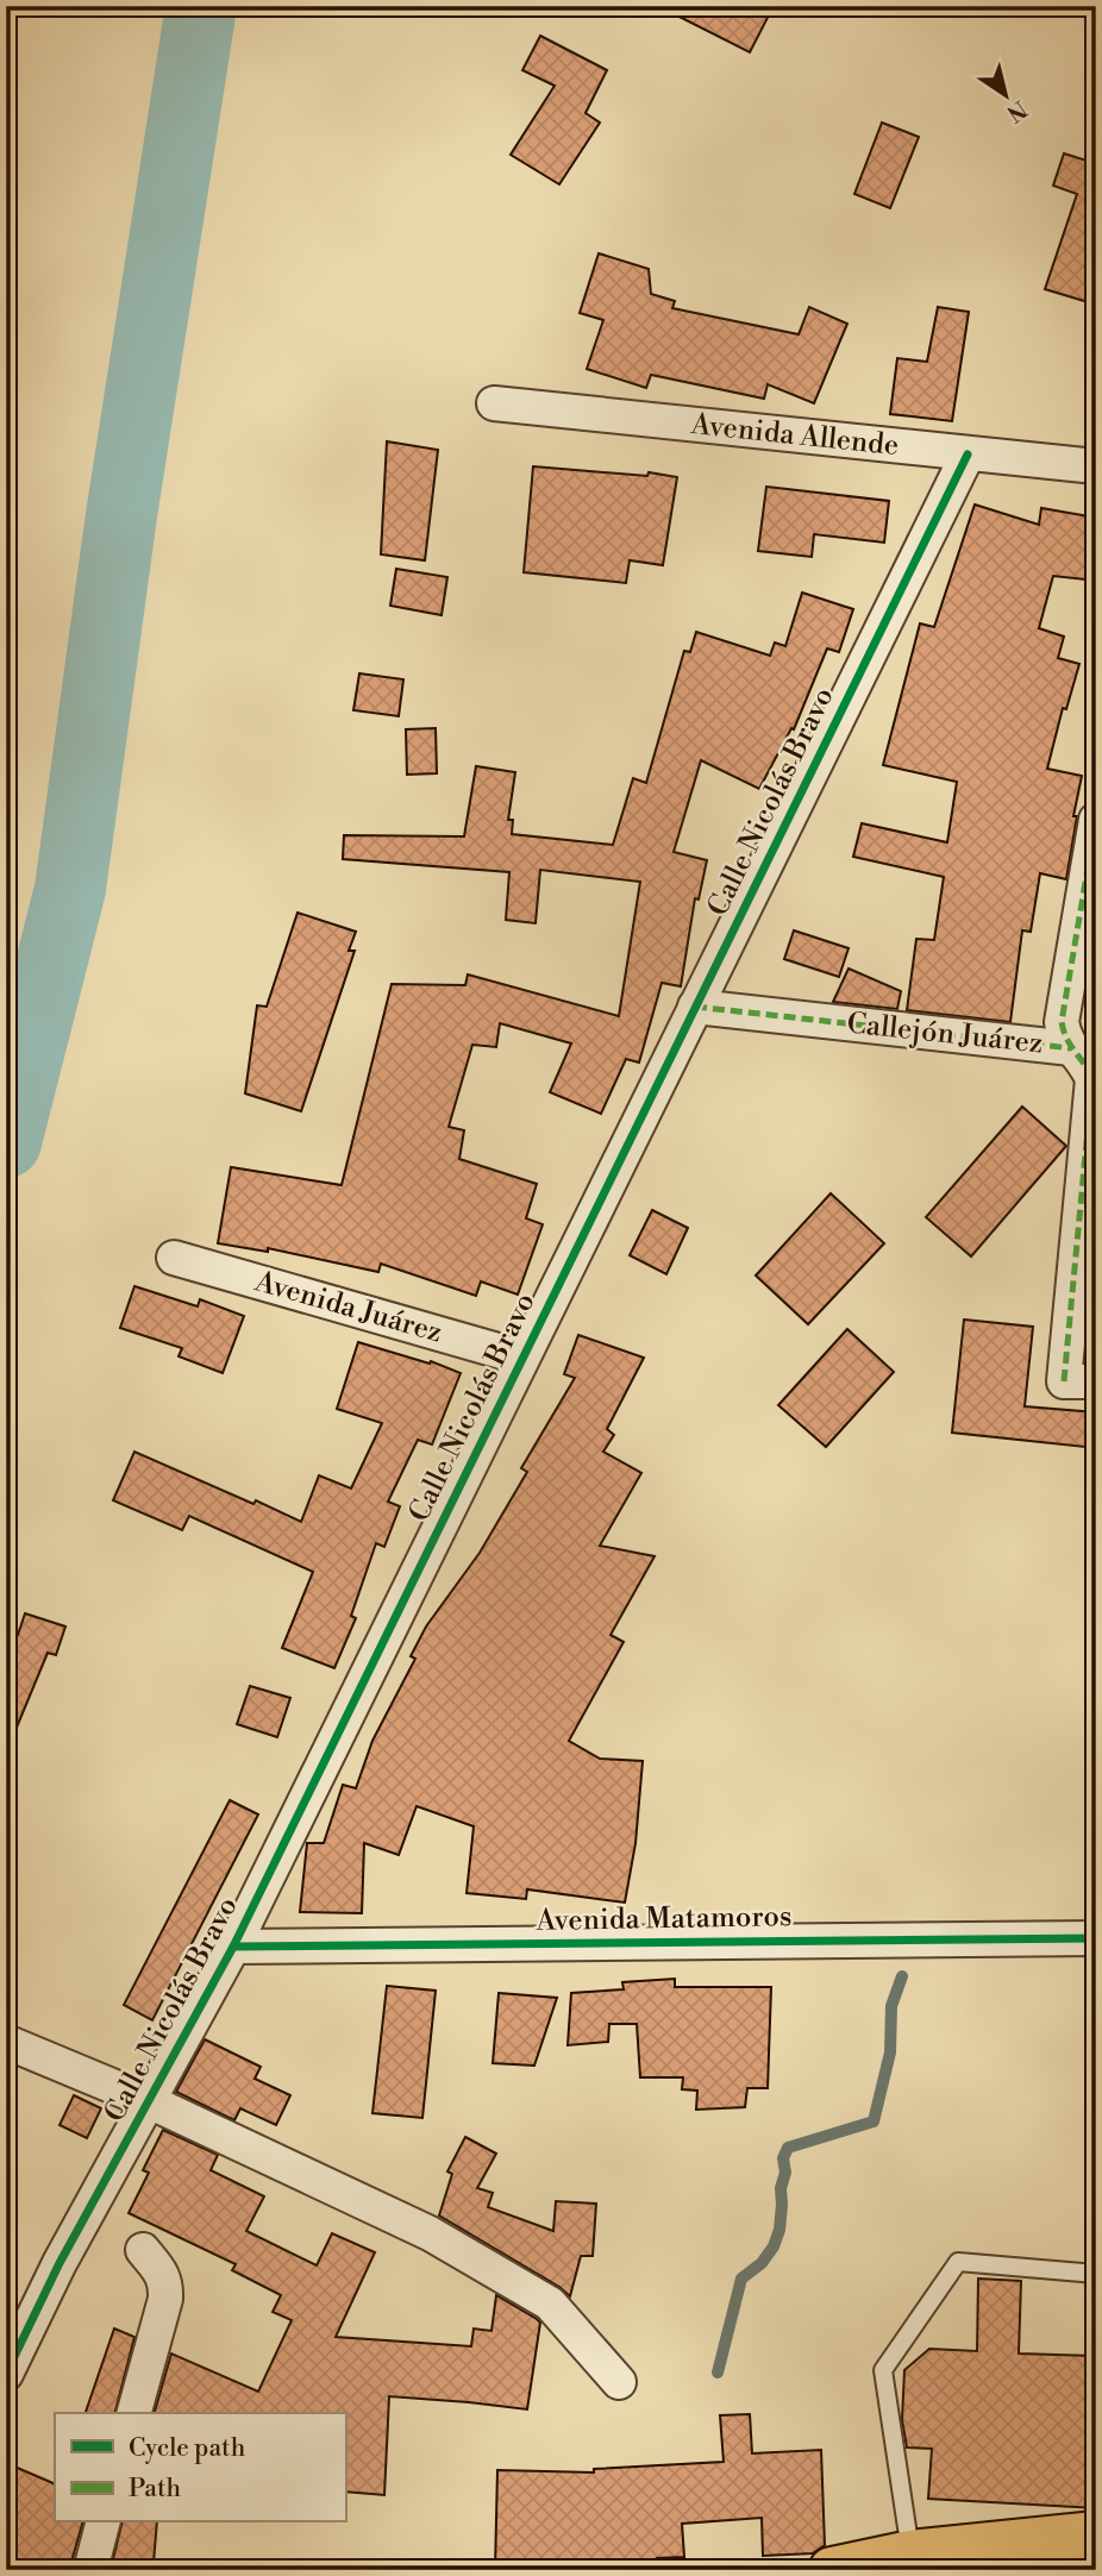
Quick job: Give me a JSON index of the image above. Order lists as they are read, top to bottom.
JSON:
{
  "streets": {
    "street": [
      "Avenida Allende",
      "Calle Nicolás Bravo",
      "Callejón Juárez",
      "Avenida Juárez",
      "Avenida Matamoros"
    ]
  },
  "crossings": [
    ["Avenida Allende", "Calle Nicolás Bravo"],
    ["Calle Nicolás Bravo", "Callejón Juárez"],
    ["Calle Nicolás Bravo", "Avenida Juárez"],
    ["Calle Nicolás Bravo", "Avenida Matamoros"]
  ],
  "legend": ["Cycle path", "Path"],
  "north": "bottom right"
}
